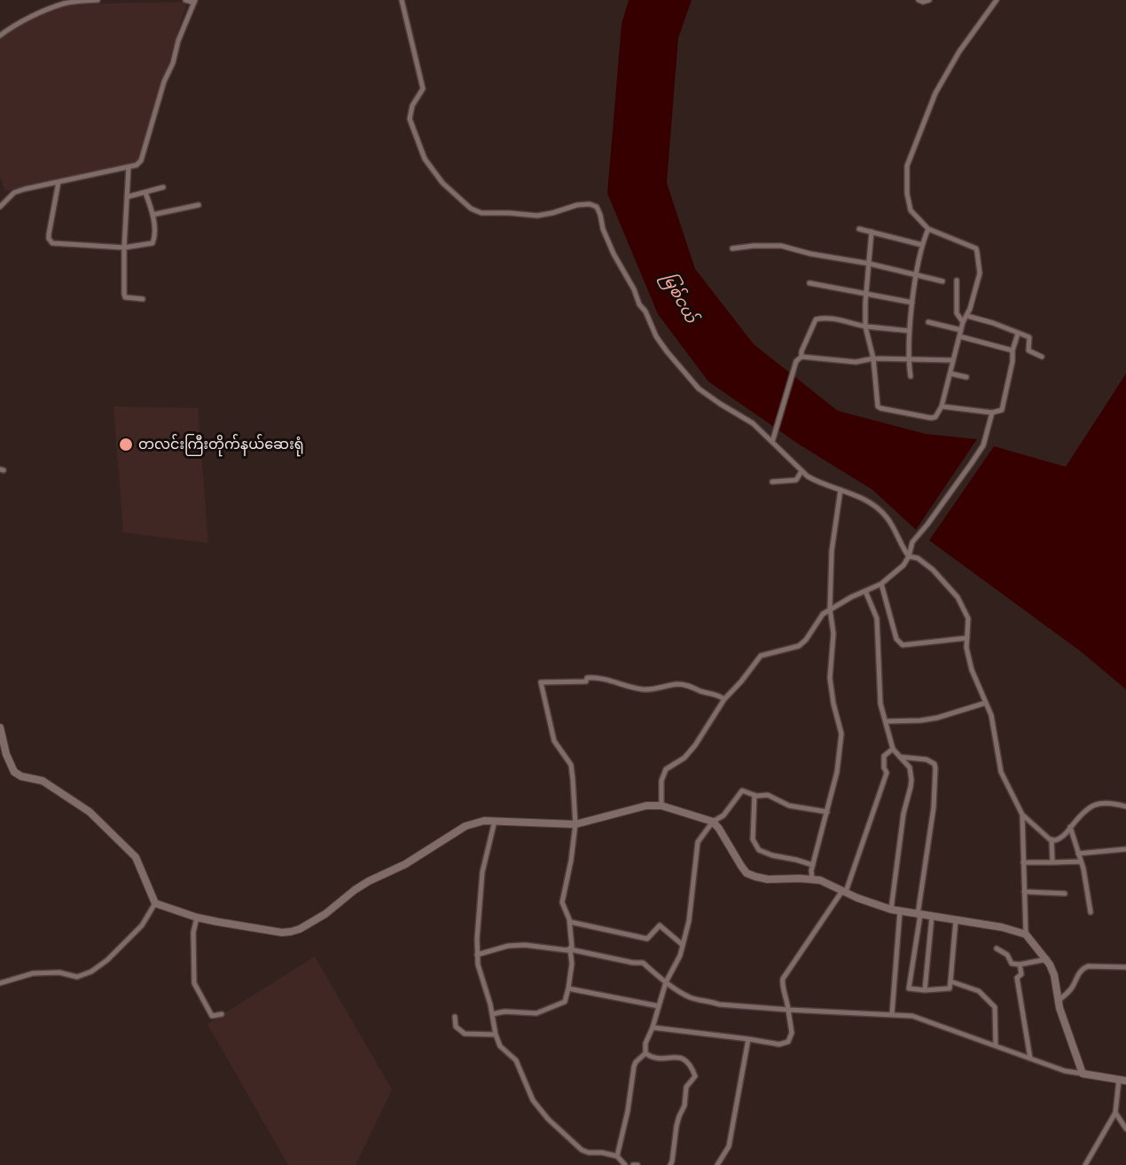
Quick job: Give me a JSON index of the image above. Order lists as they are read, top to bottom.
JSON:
{
  "water": ["မြစ်ငယ်"],
  "places": ["တလင်းကြီးတိုက်နယ်ဆေးရုံ"]
}
